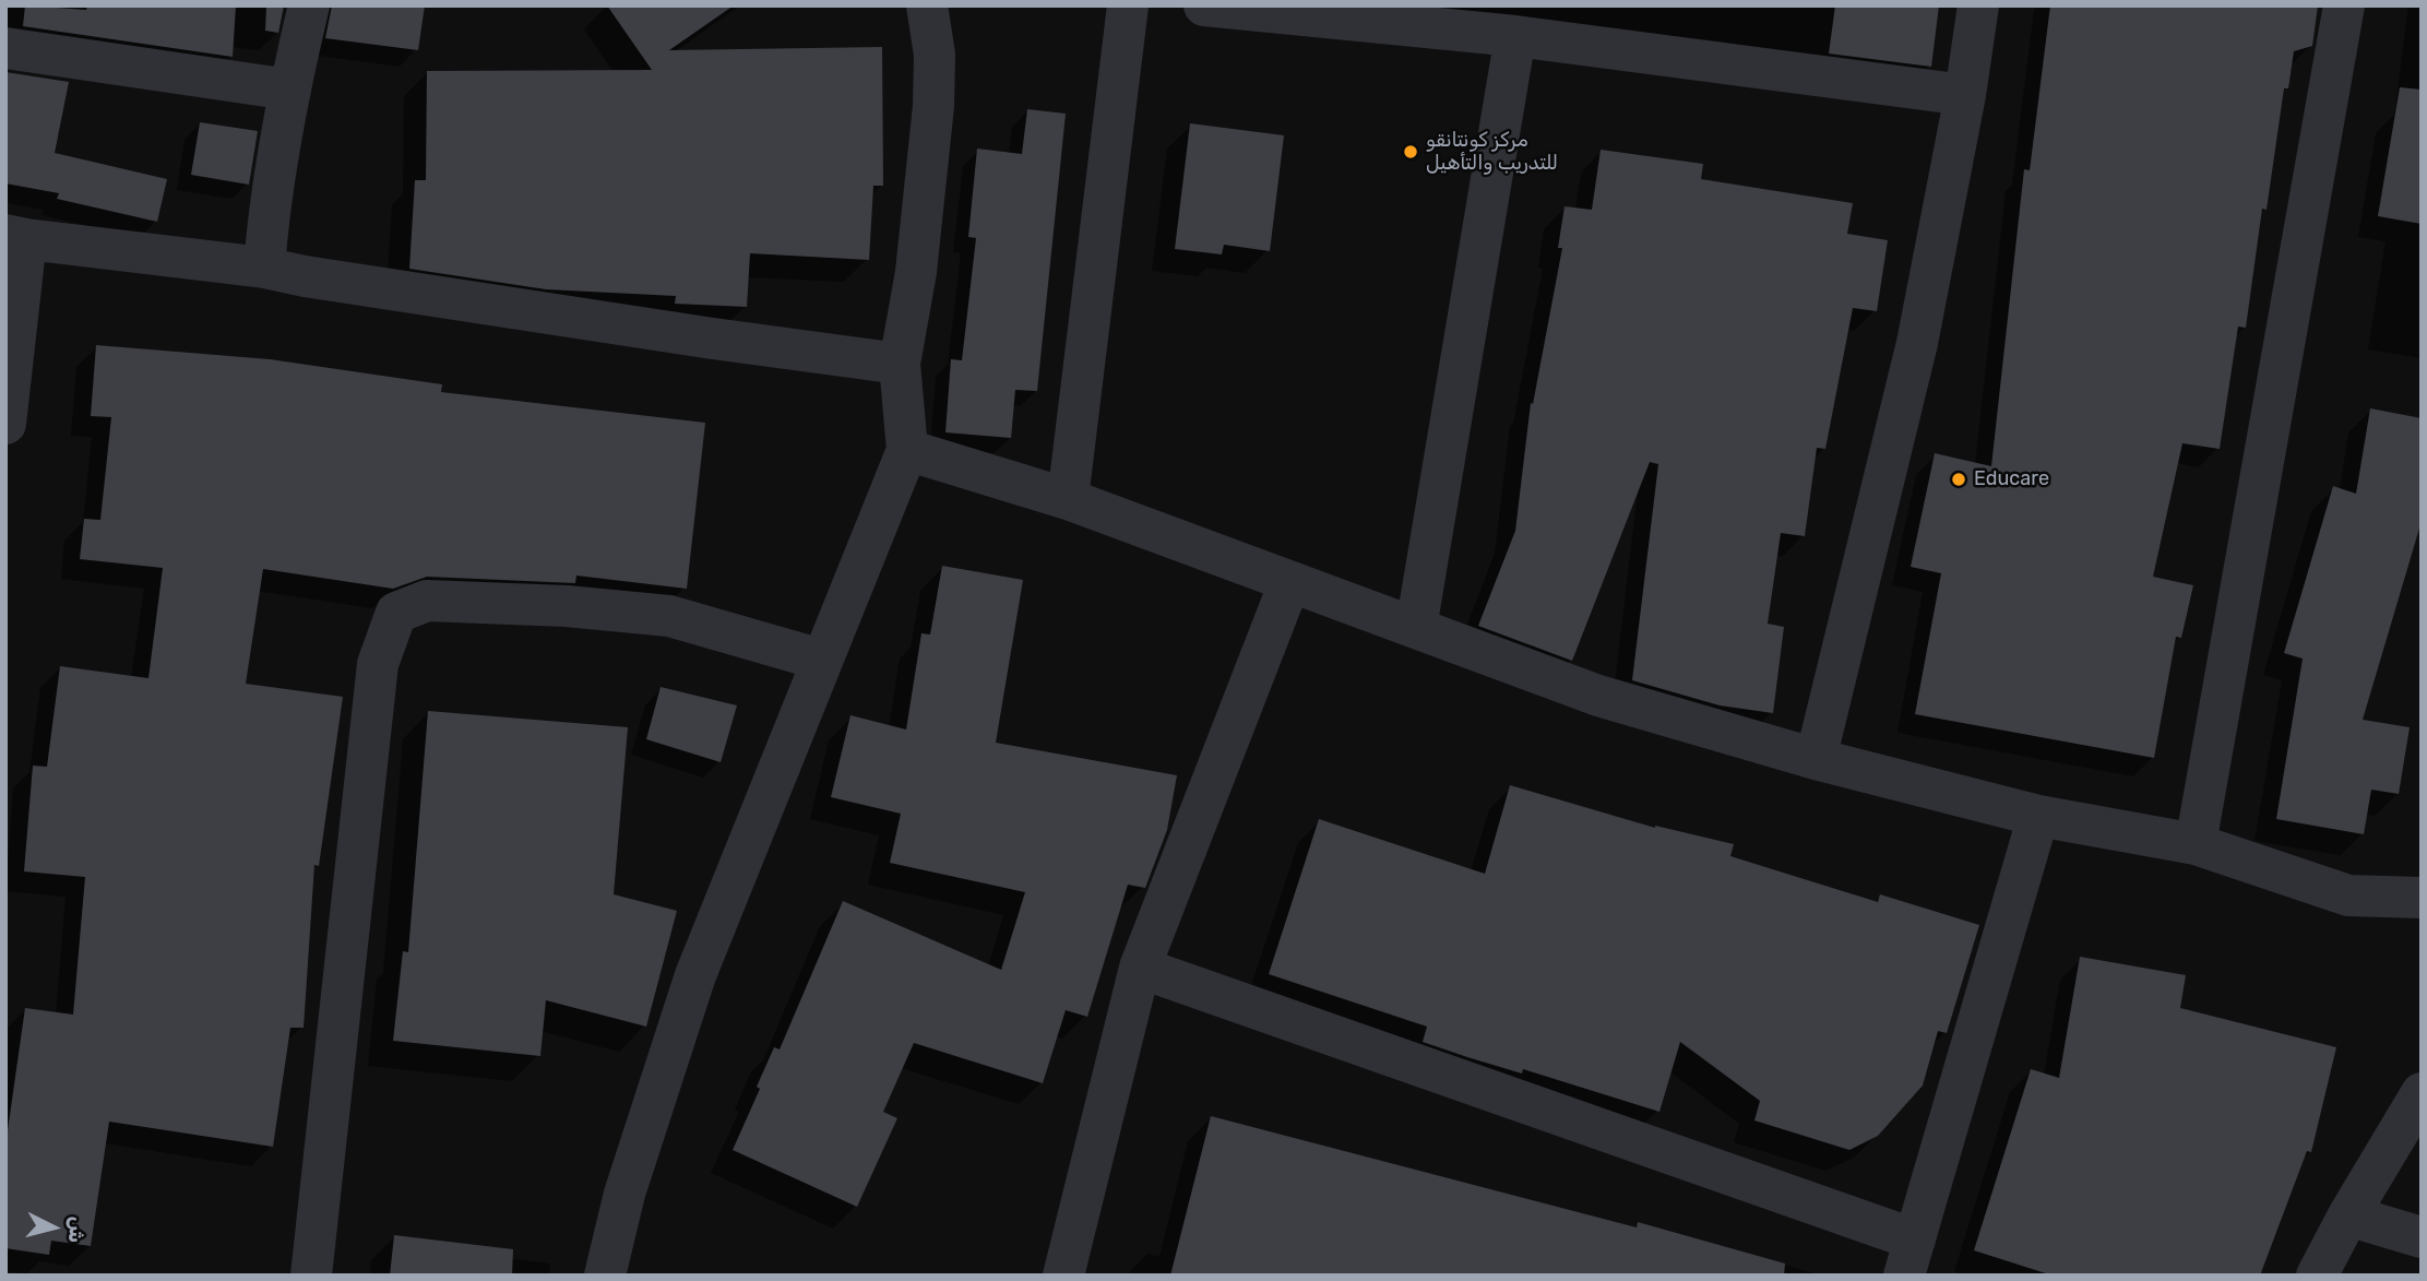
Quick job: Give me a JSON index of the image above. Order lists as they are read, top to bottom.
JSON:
{
  "places": ["مركز كونتانقو للتدريب والتأهيل", "Educare"],
  "north": "right"
}
